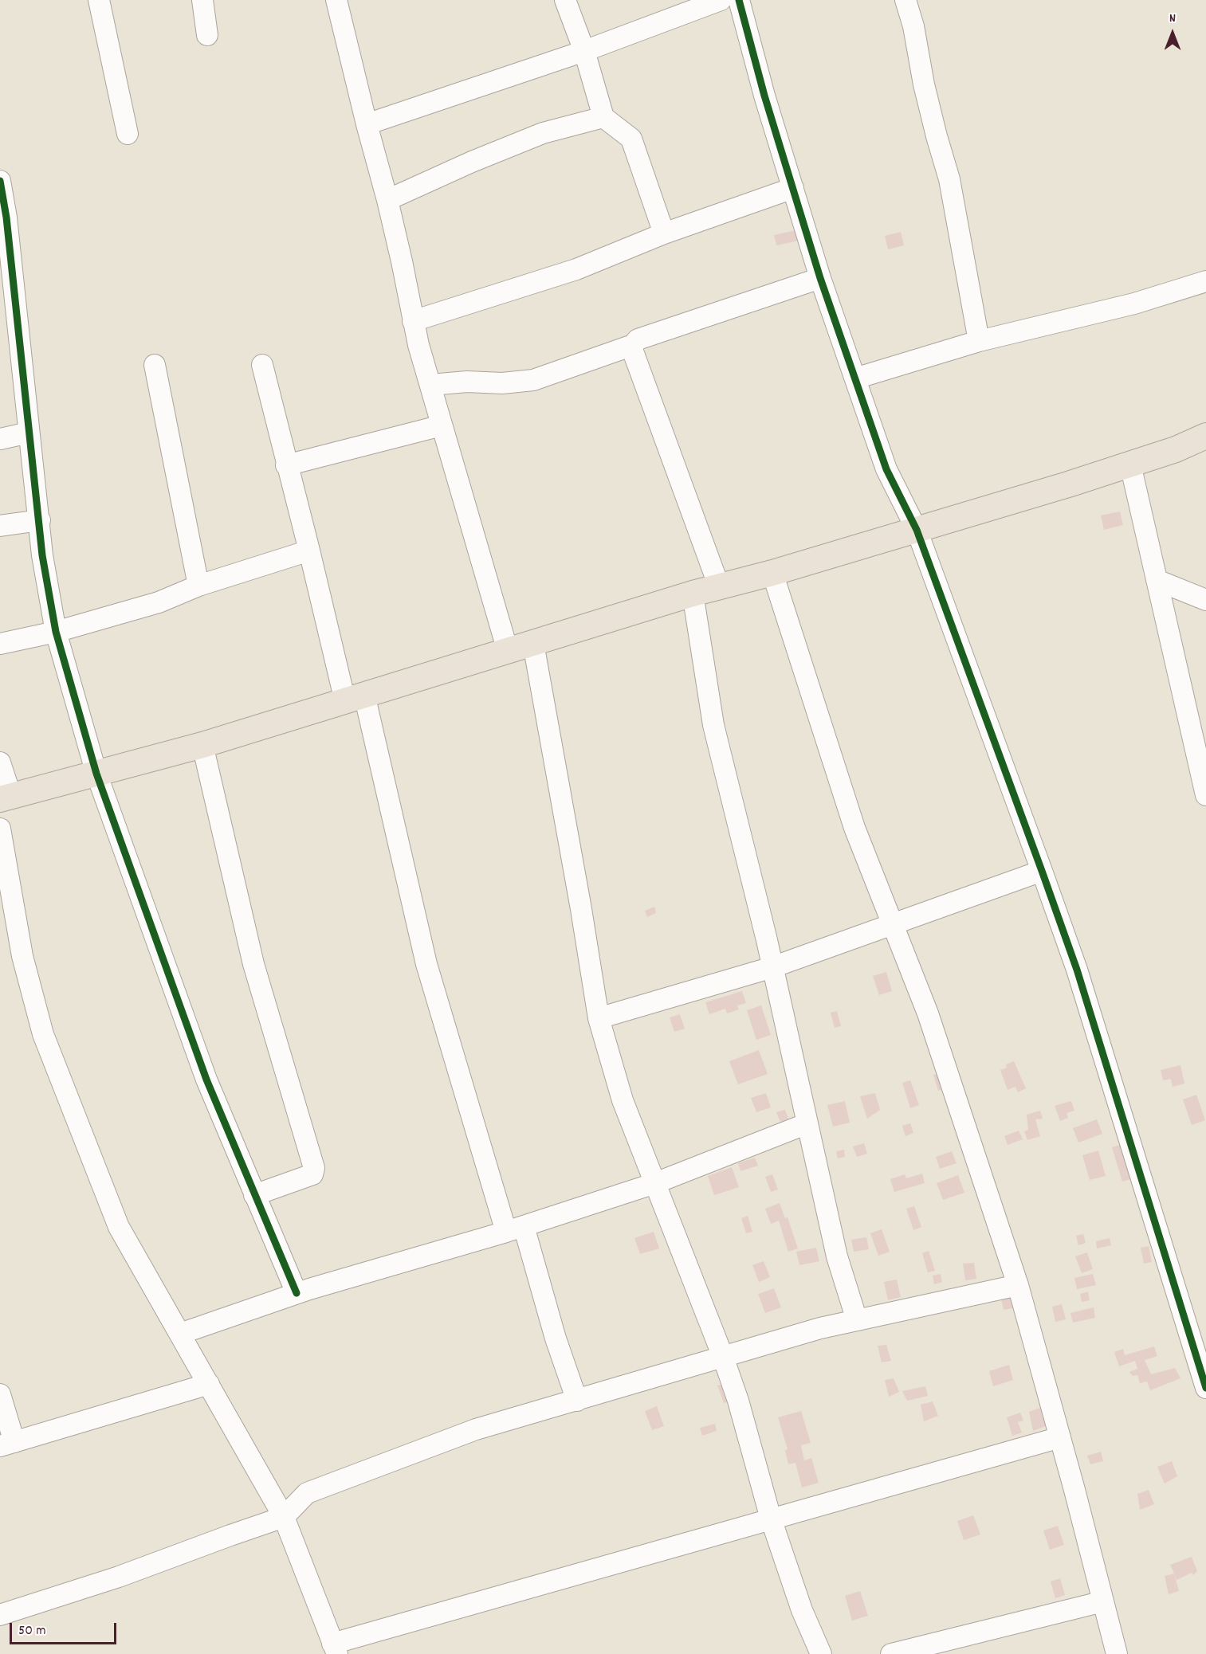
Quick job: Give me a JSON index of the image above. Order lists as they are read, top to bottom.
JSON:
{
  "scale_bar": "50 m",
  "north": "top"
}
